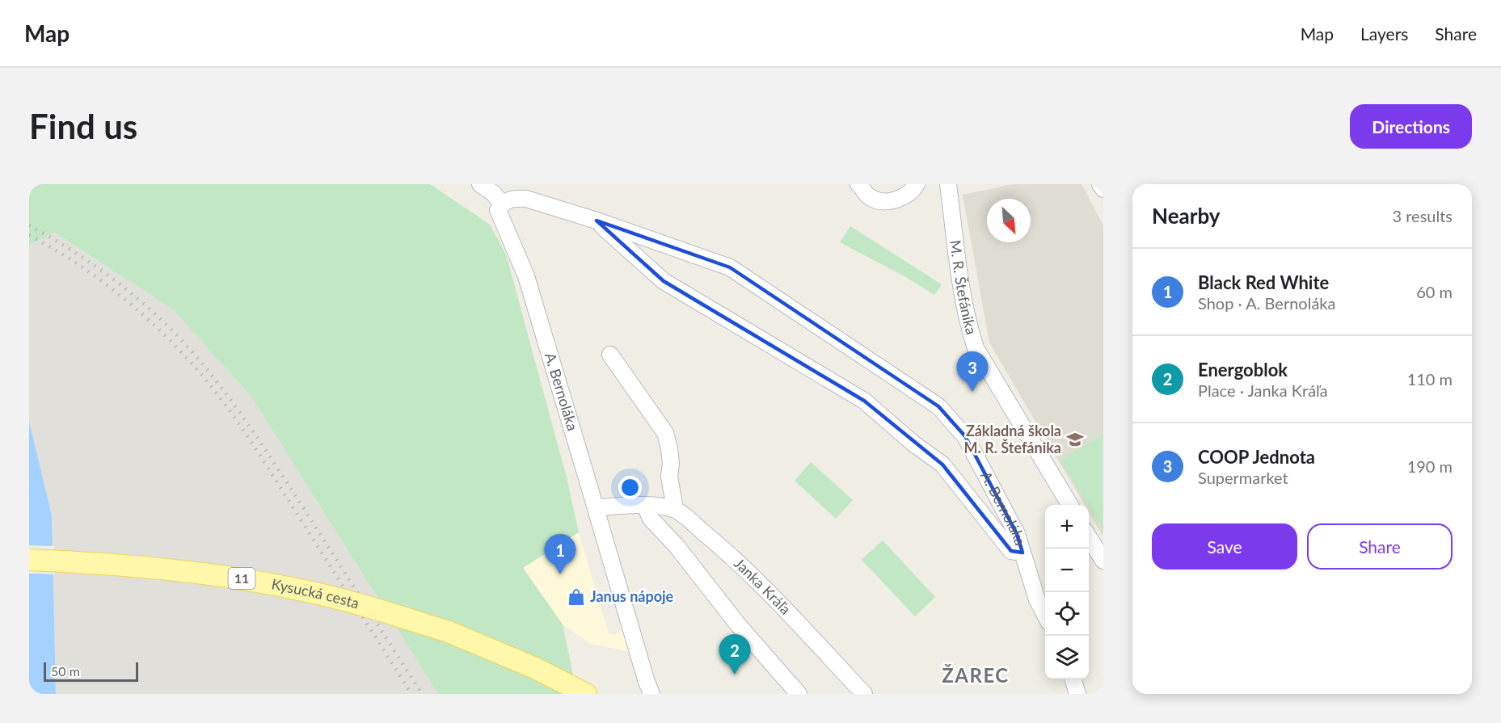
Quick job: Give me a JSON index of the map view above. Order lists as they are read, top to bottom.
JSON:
{
  "streets": {
    "main road": ["11", "Kysucká cesta"],
    "street": ["M. R. Štefánika", "A. Bernoláka", "Janka Kráľa"]
  },
  "districts": ["ŽAREC"],
  "places": {
    "school or university": ["Základná škola M. R. Štefánika"],
    "shop": ["Janus nápoje"]
  },
  "scale_bar": "50 m",
  "north": "bottom right",
  "page": {
    "header": "Map",
    "nav": ["Map", "Layers", "Share"],
    "buttons": [
      "Directions",
      ["Save", "Share"]
    ],
    "title": "Find us",
    "heading": ["Nearby", "3 results"],
    "list": [
      {
        "mark": "1",
        "name": "Black Red White",
        "note": "Shop · A. Bernoláka",
        "value": "60 m"
      },
      {
        "mark": "2",
        "name": "Energoblok",
        "note": "Place · Janka Kráľa",
        "value": "110 m"
      },
      {
        "mark": "3",
        "name": "COOP Jednota",
        "note": "Supermarket",
        "value": "190 m"
      }
    ],
    "pins": ["3", "1", "2"],
    "map_buttons": ["+", "−"],
    "scale": "50 m"
  }
}
